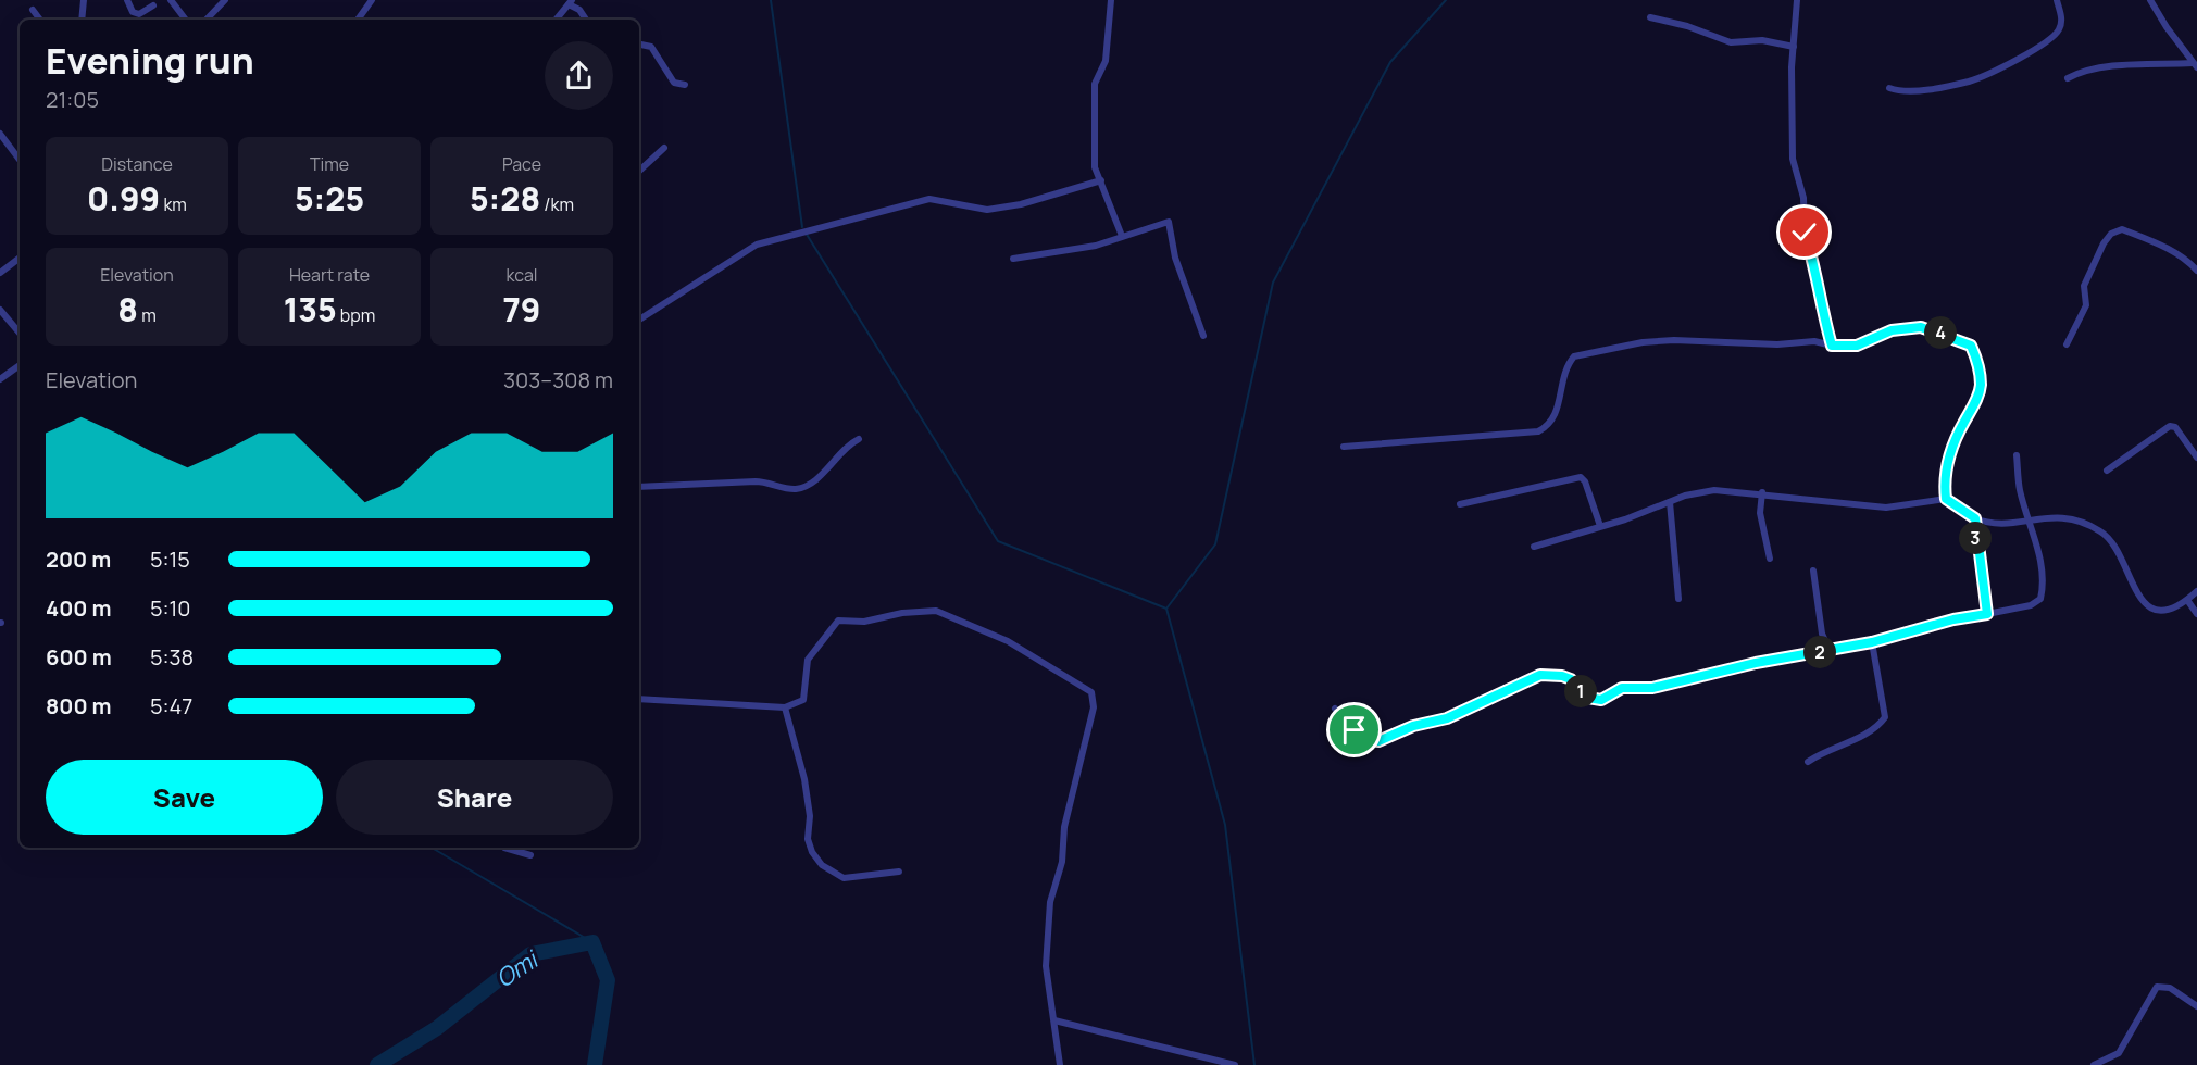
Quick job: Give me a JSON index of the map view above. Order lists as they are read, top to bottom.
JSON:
{
  "water": ["Omi"],
  "page": {
    "heading": ["Evening run", "21:05"],
    "stats": [
      ["Distance", "0.99 km"],
      ["Time", "5:25"],
      ["Pace", "5:28 /km"],
      ["Elevation", "8 m"],
      ["Heart rate", "135 bpm"],
      ["kcal", "79"]
    ],
    "pins": [
      "4",
      "3",
      "2",
      "1"
    ],
    "chart": ["Elevation", "303–308 m"],
    "list": [
      {
        "name": "200 m",
        "note": "5:15"
      },
      {
        "name": "400 m",
        "note": "5:10"
      },
      {
        "name": "600 m",
        "note": "5:38"
      },
      {
        "name": "800 m",
        "note": "5:47"
      }
    ],
    "buttons": ["Save", "Share"]
  }
}
